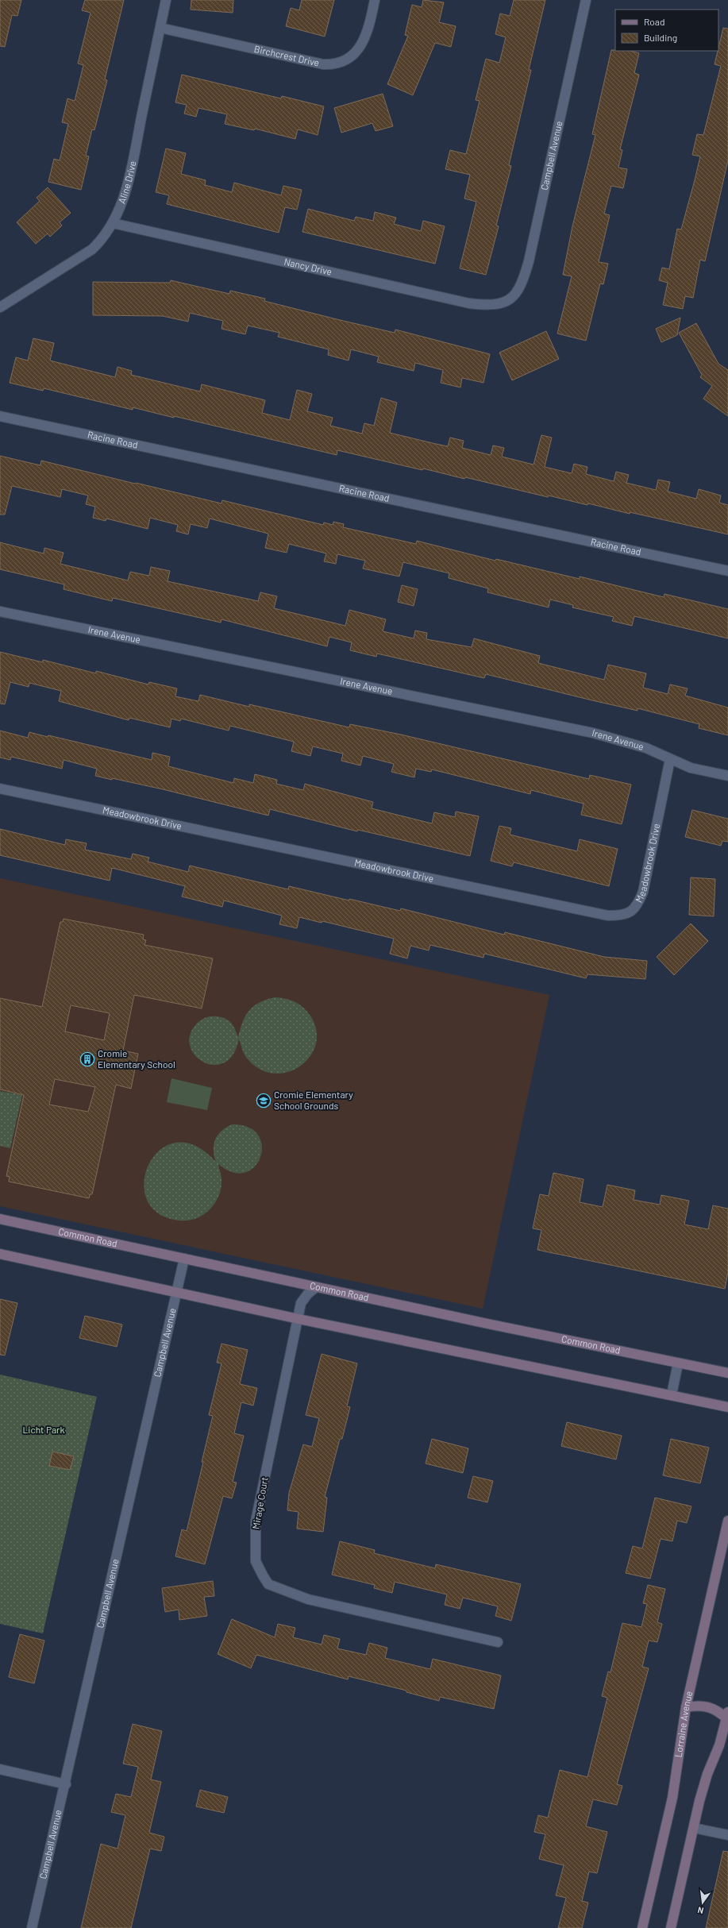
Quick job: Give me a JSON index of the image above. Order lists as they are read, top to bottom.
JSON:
{
  "streets": {
    "street": [
      "Birchcrest Drive",
      "Campbell Avenue",
      "Aline Drive",
      "Nancy Drive",
      "Racine Road",
      "Irene Avenue",
      "Meadowbrook Drive",
      "Common Road",
      "Mirage Court",
      "Lorraine Avenue"
    ]
  },
  "crossings": [
    ["Birchcrest Drive", "Aline Drive"],
    ["Campbell Avenue", "Nancy Drive"],
    ["Campbell Avenue", "Common Road"],
    ["Aline Drive", "Nancy Drive"],
    ["Irene Avenue", "Meadowbrook Drive"],
    ["Common Road", "Mirage Court"]
  ],
  "parks": ["Licht Park"],
  "places": {
    "building": ["Cromie Elementary School"],
    "school or university": ["Cromie Elementary School Grounds"]
  },
  "legend": ["Road", "Building"],
  "north": "bottom"
}
